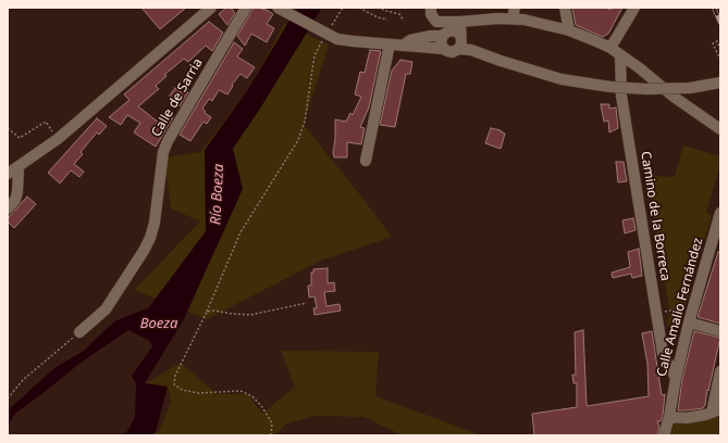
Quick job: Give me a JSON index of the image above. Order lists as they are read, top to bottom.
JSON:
{
  "streets": {
    "street": ["Calle de Sarria", "Camino de la Borreca", "Calle Amalio Fernández"]
  },
  "crossings": [
    ["Camino de la Borreca", "Calle Amalio Fernández"]
  ],
  "water": ["Río Boeza", "Boeza"]
}
